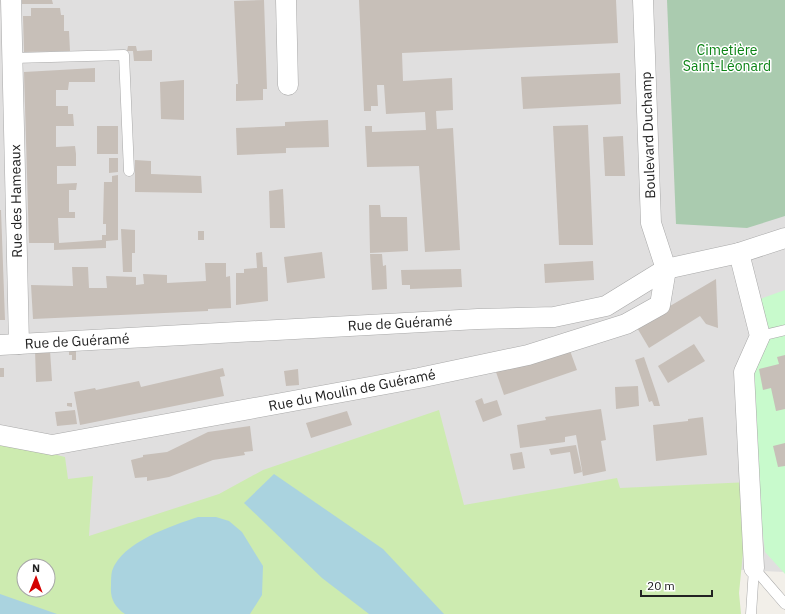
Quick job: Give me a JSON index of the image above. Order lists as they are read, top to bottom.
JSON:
{
  "streets": {
    "street": [
      "Boulevard Duchamp",
      "Rue des Hameaux",
      "Rue de Guéramé",
      "Rue du Moulin de Guéramé"
    ]
  },
  "crossings": [
    ["Boulevard Duchamp", "Rue de Guéramé"],
    ["Boulevard Duchamp", "Rue du Moulin de Guéramé"],
    ["Rue des Hameaux", "Rue de Guéramé"],
    ["Rue de Guéramé", "Rue du Moulin de Guéramé"]
  ],
  "parks": ["Cimetière Saint-Léonard"],
  "scale_bar": "20 m",
  "north": "top"
}
